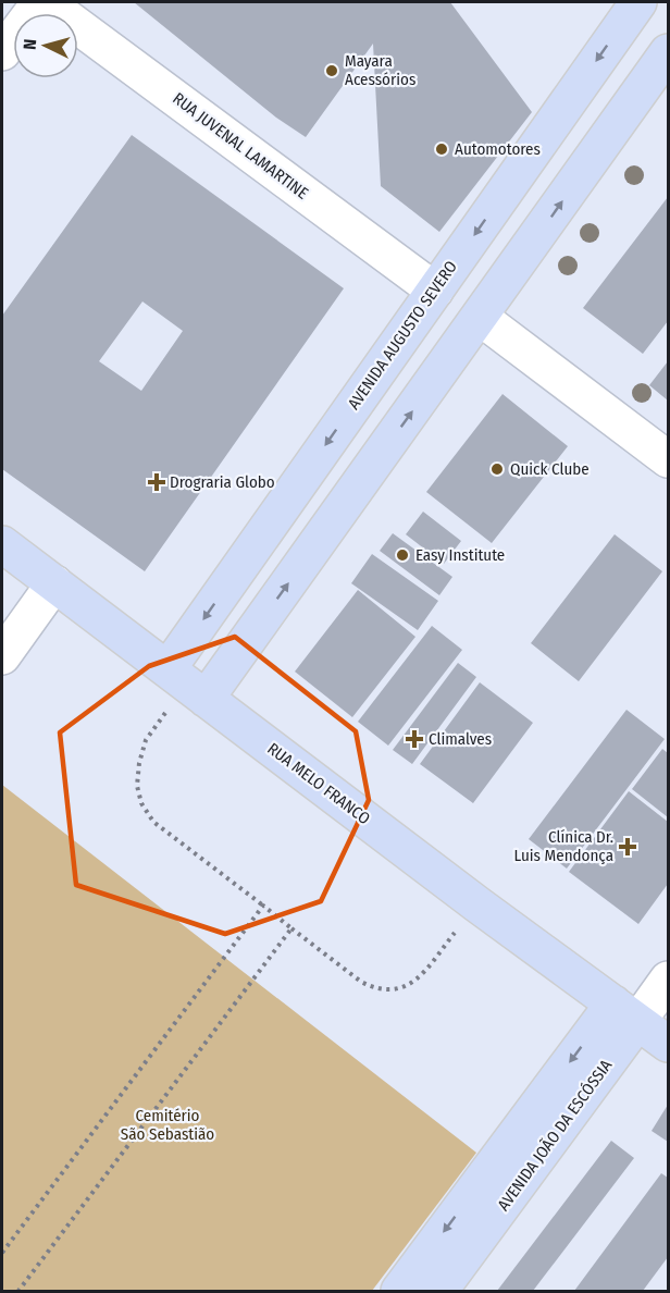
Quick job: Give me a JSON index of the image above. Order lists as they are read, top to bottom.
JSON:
{
  "streets": {
    "main road": ["AVENIDA AUGUSTO SEVERO", "RUA MELO FRANCO", "AVENIDA JOÃO DA ESCÓSSIA"],
    "street": ["RUA JUVENAL LAMARTINE"]
  },
  "crossings": [
    ["RUA JUVENAL LAMARTINE", "AVENIDA AUGUSTO SEVERO"],
    ["AVENIDA AUGUSTO SEVERO", "RUA MELO FRANCO"],
    ["RUA MELO FRANCO", "AVENIDA JOÃO DA ESCÓSSIA"]
  ],
  "one_way": ["AVENIDA JOÃO DA ESCÓSSIA"],
  "parks": ["Cemitério São Sebastião"],
  "places": {
    "other": [
      "Mayara Acessórios",
      "Automotores",
      "Quick Clube",
      "Easy Institute"
    ],
    "health": ["Drograria Globo", "Climalves", "Clínica Dr. Luis Mendonça"]
  },
  "north": "left"
}
